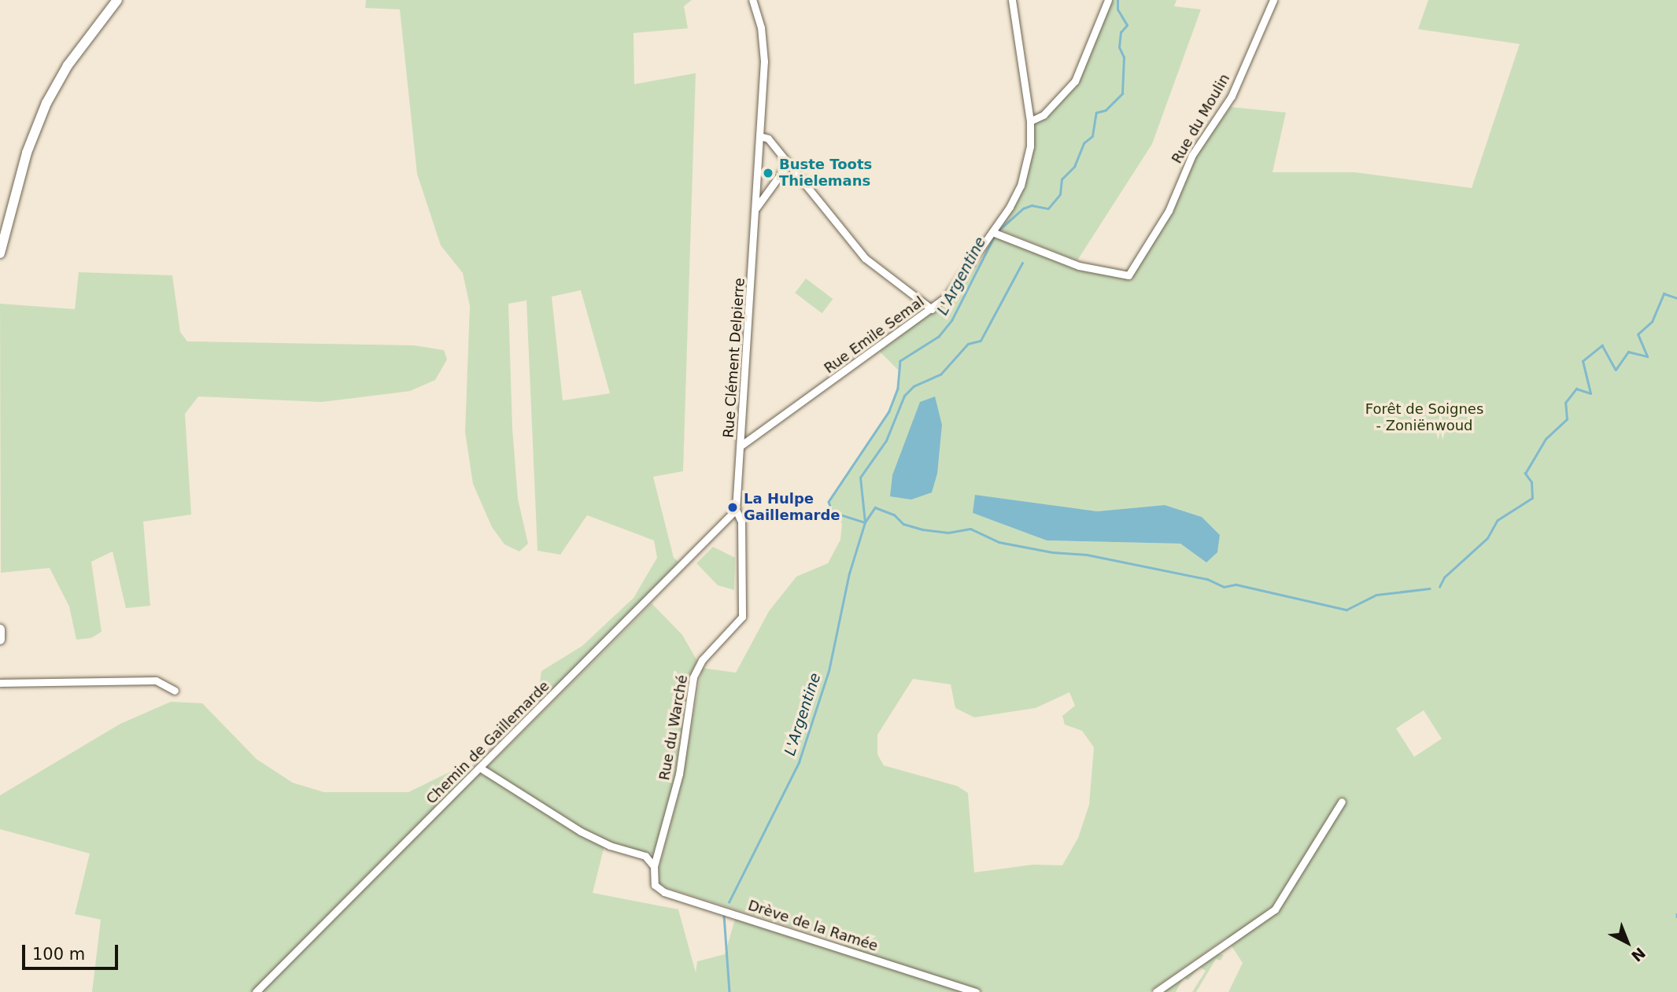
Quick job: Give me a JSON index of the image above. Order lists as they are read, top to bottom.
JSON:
{
  "streets": {
    "street": [
      "Rue du Moulin",
      "Rue Emile Semal",
      "Rue Clément Delpierre",
      "Rue du Warché",
      "Chemin de Gaillemarde",
      "Drève de la Ramée"
    ]
  },
  "crossings": [
    ["Rue du Moulin", "Rue Emile Semal"],
    ["Rue Emile Semal", "Rue Clément Delpierre"],
    ["Rue Clément Delpierre", "Rue du Warché"],
    ["Rue Clément Delpierre", "Chemin de Gaillemarde"],
    ["Rue du Warché", "Chemin de Gaillemarde"],
    ["Rue du Warché", "Drève de la Ramée"]
  ],
  "water": ["L'Argentine"],
  "parks": ["Forêt de Soignes - Zoniënwoud"],
  "places": ["Buste Toots Thielemans", "La Hulpe Gaillemarde"],
  "scale_bar": "100 m",
  "north": "bottom right"
}
